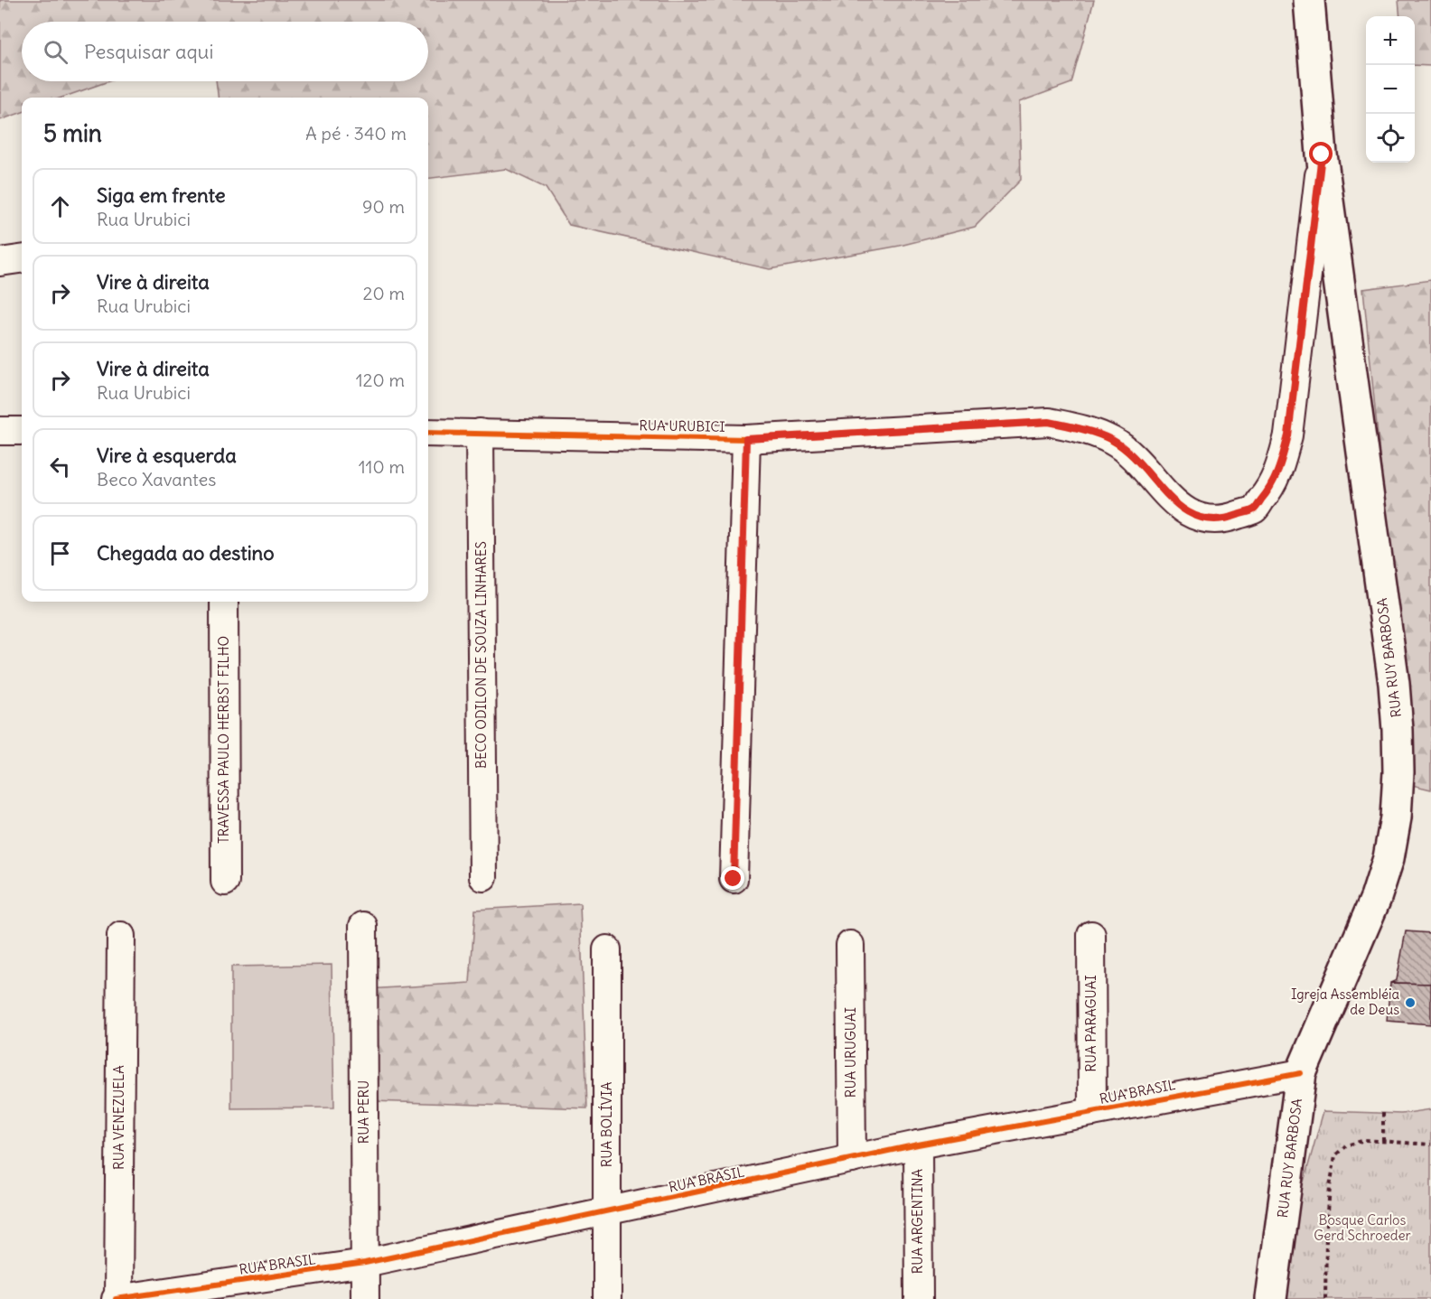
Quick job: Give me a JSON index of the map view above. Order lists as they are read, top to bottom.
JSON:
{
  "streets": {
    "main road": ["RUA RUY BARBOSA"],
    "street": [
      "RUA URUBICI",
      "BECO ODILON DE SOUZA LINHARES",
      "TRAVESSA PAULO HERBST FILHO",
      "RUA PARAGUAI",
      "RUA URUGUAI",
      "RUA BRASIL",
      "RUA PERU",
      "RUA VENEZUELA",
      "RUA BOLÍVIA",
      "RUA ARGENTINA"
    ]
  },
  "crossings": [
    ["RUA URUBICI", "BECO ODILON DE SOUZA LINHARES"],
    ["RUA URUBICI", "RUA RUY BARBOSA"],
    ["RUA RUY BARBOSA", "RUA BRASIL"],
    ["RUA PARAGUAI", "RUA BRASIL"],
    ["RUA URUGUAI", "RUA BRASIL"],
    ["RUA BRASIL", "RUA PERU"],
    ["RUA BRASIL", "RUA VENEZUELA"],
    ["RUA BRASIL", "RUA BOLÍVIA"],
    ["RUA BRASIL", "RUA ARGENTINA"]
  ],
  "parks": ["Bosque Carlos Gerd Schroeder"],
  "places": ["Igreja Assembléia de Deus"],
  "page": {
    "map_buttons": ["+", "−"],
    "search": "Pesquisar aqui",
    "heading": ["5 min", "A pé · 340 m"],
    "list": [
      ["Siga em frente", "Rua Urubici", "90 m"],
      ["Vire à direita", "Rua Urubici", "20 m"],
      ["Vire à direita", "Rua Urubici", "120 m"],
      ["Vire à esquerda", "Beco Xavantes", "110 m"],
      "Chegada ao destino"
    ]
  }
}
